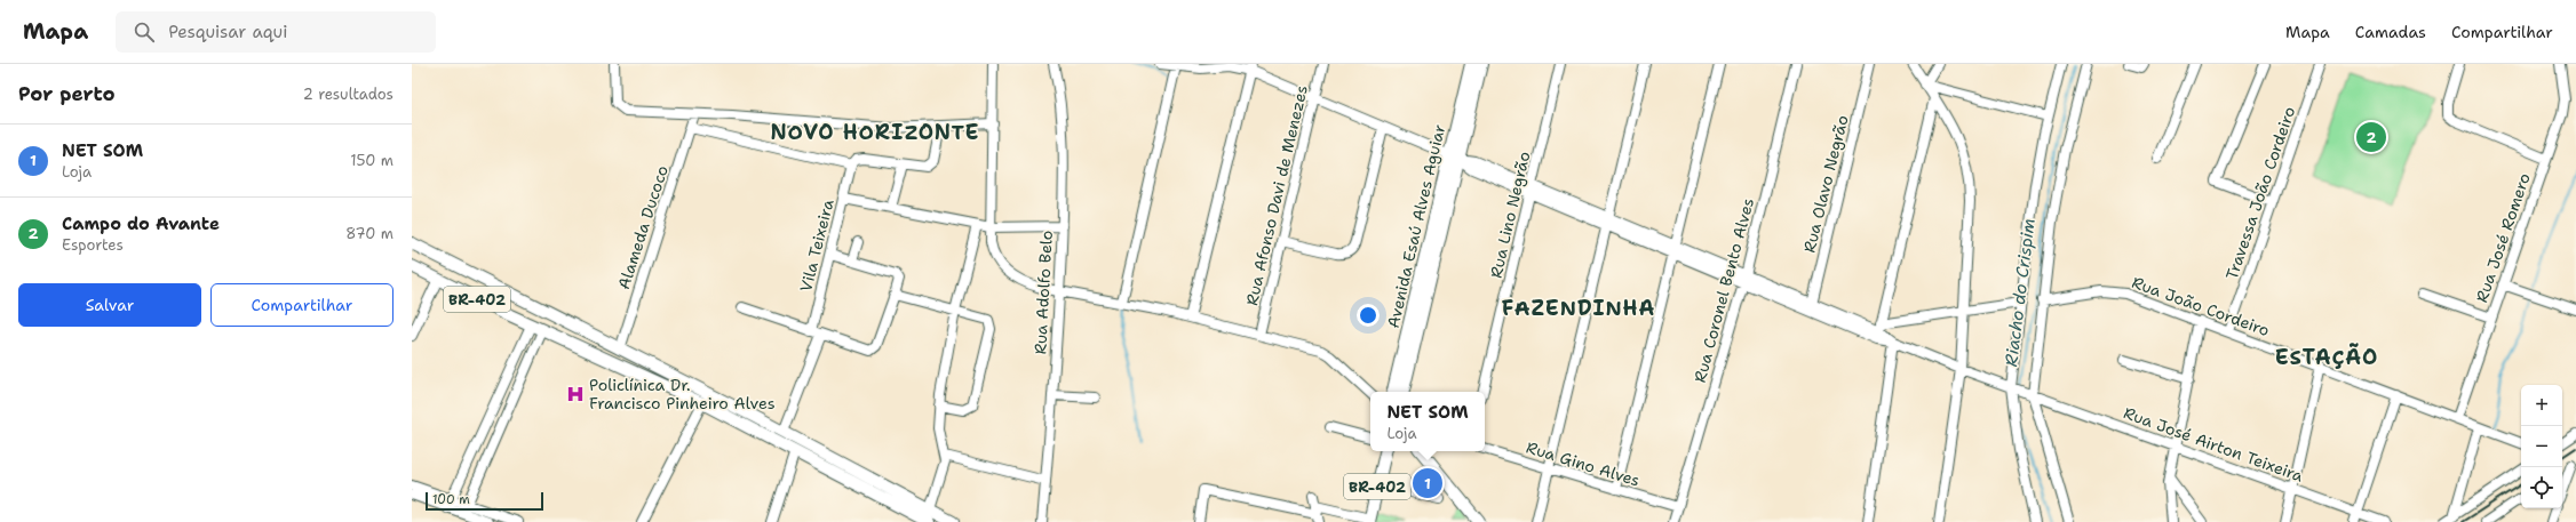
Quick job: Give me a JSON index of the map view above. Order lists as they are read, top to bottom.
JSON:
{
  "streets": {
    "main road": ["Avenida Esaú Alves Aguiar", "BR-402"],
    "street": [
      "Rua Olavo Negrão",
      "Travessa João Cordeiro",
      "Rua Afonso Davi de Menezes",
      "Rua Lino Negrão",
      "Alameda Ducoco",
      "Rua José Romero",
      "Vila Teixeira",
      "Rua Coronel Bento Alves",
      "Rua Adolfo Belo",
      "Rua João Cordeiro",
      "Rua José Airton Teixeira",
      "Rua Gino Alves"
    ]
  },
  "crossings": [
    ["Rua Olavo Negrão", "Rua José Airton Teixeira"],
    ["Travessa João Cordeiro", "Rua João Cordeiro"],
    ["Rua Afonso Davi de Menezes", "Rua José Airton Teixeira"],
    ["Rua Lino Negrão", "Rua José Airton Teixeira"],
    ["Avenida Esaú Alves Aguiar", "Rua José Airton Teixeira"],
    ["Alameda Ducoco", "BR-402"],
    ["Rua José Romero", "Rua João Cordeiro"],
    ["Rua Coronel Bento Alves", "Rua José Airton Teixeira"],
    ["Rua Coronel Bento Alves", "Rua Gino Alves"]
  ],
  "districts": ["NOVO HORIZONTE", "FAZENDINHA", "ESTAÇÃO"],
  "water": ["Riacho do Crispim"],
  "places": {
    "hospital": ["Policlínica Dr. Francisco Pinheiro Alves"]
  },
  "scale_bar": "100 m",
  "page": {
    "header": "Mapa",
    "search": "Pesquisar aqui",
    "nav": ["Mapa", "Camadas", "Compartilhar"],
    "heading": ["Por perto", "2 resultados"],
    "pins": ["2", "1"],
    "list": [
      {
        "mark": "1",
        "name": "NET SOM",
        "note": "Loja",
        "value": "150 m"
      },
      {
        "mark": "2",
        "name": "Campo do Avante",
        "note": "Esportes",
        "value": "870 m"
      }
    ],
    "buttons": ["Salvar", "Compartilhar"],
    "map_buttons": ["+", "−"],
    "popup": ["NET SOM", "Loja"],
    "scale": "100 m"
  }
}
